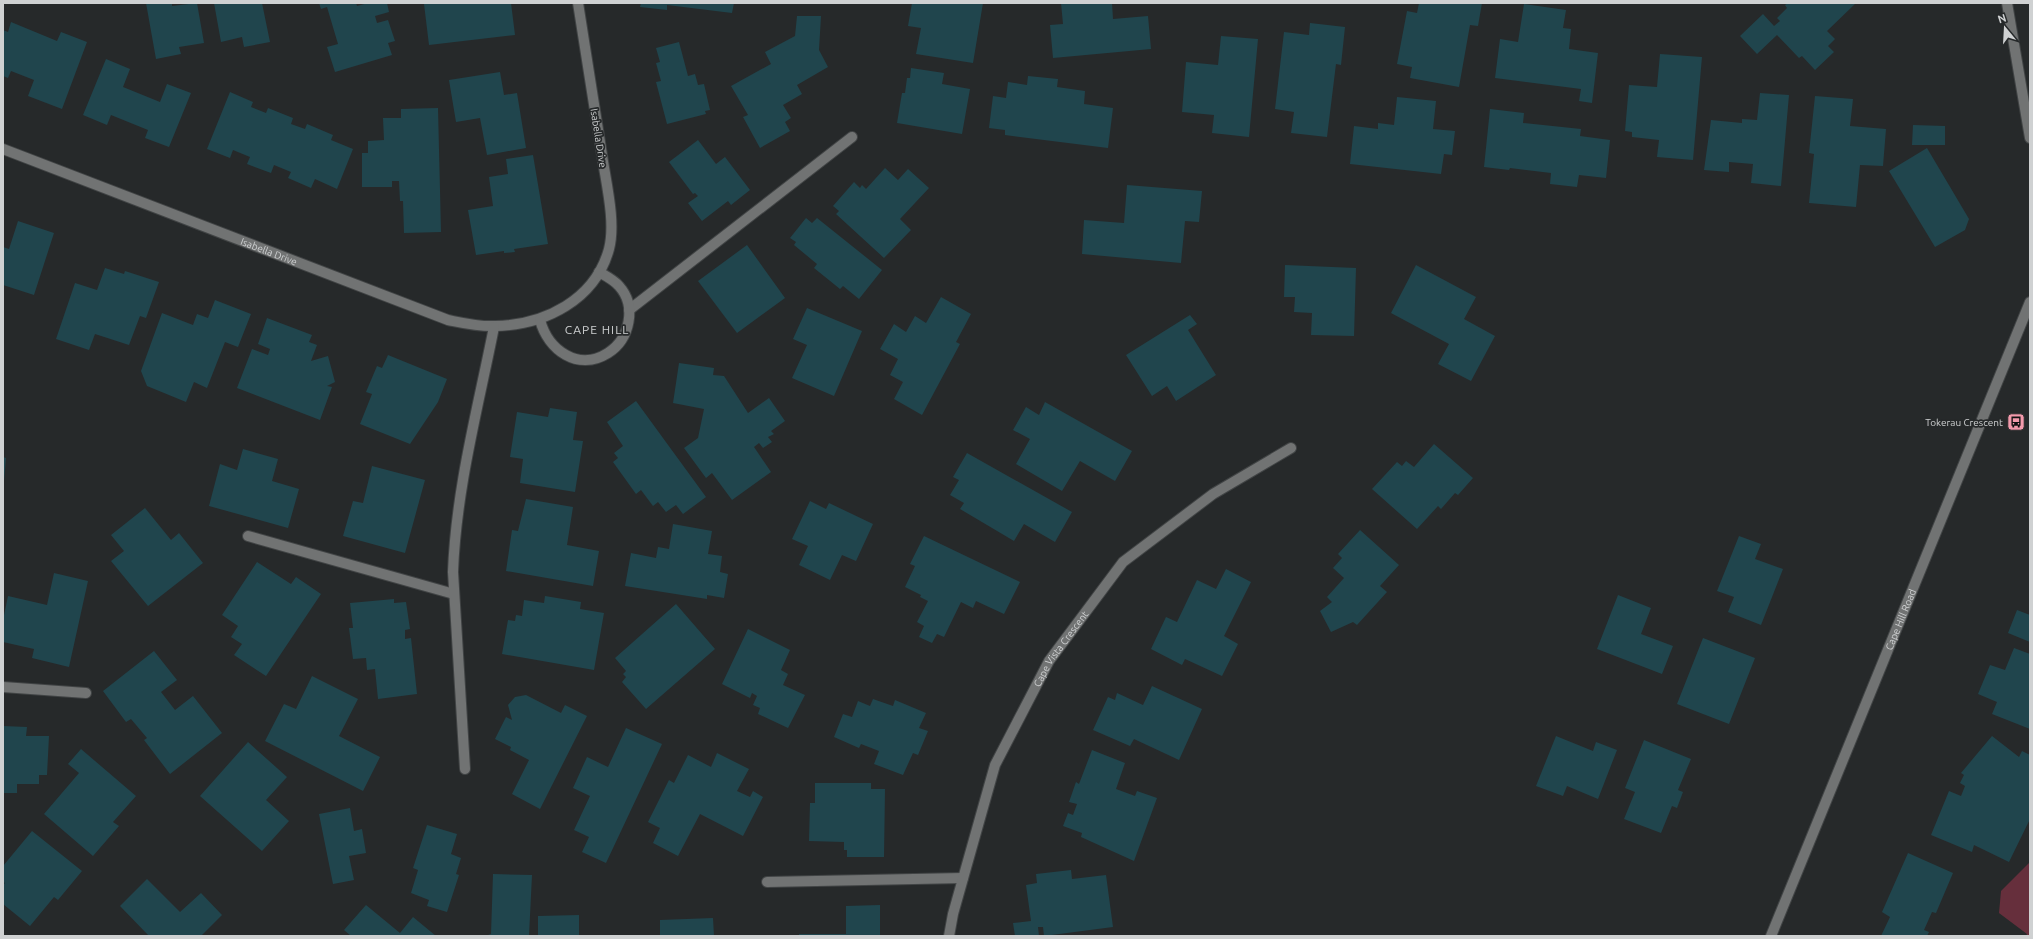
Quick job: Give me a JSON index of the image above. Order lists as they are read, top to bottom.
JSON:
{
  "streets": {
    "street": ["Isabella Drive", "Cape Hill Road", "Cape Vista Crescent"]
  },
  "districts": ["CAPE HILL"],
  "places": {
    "bus stop": ["Tokerau Crescent"]
  },
  "north": "top"
}
